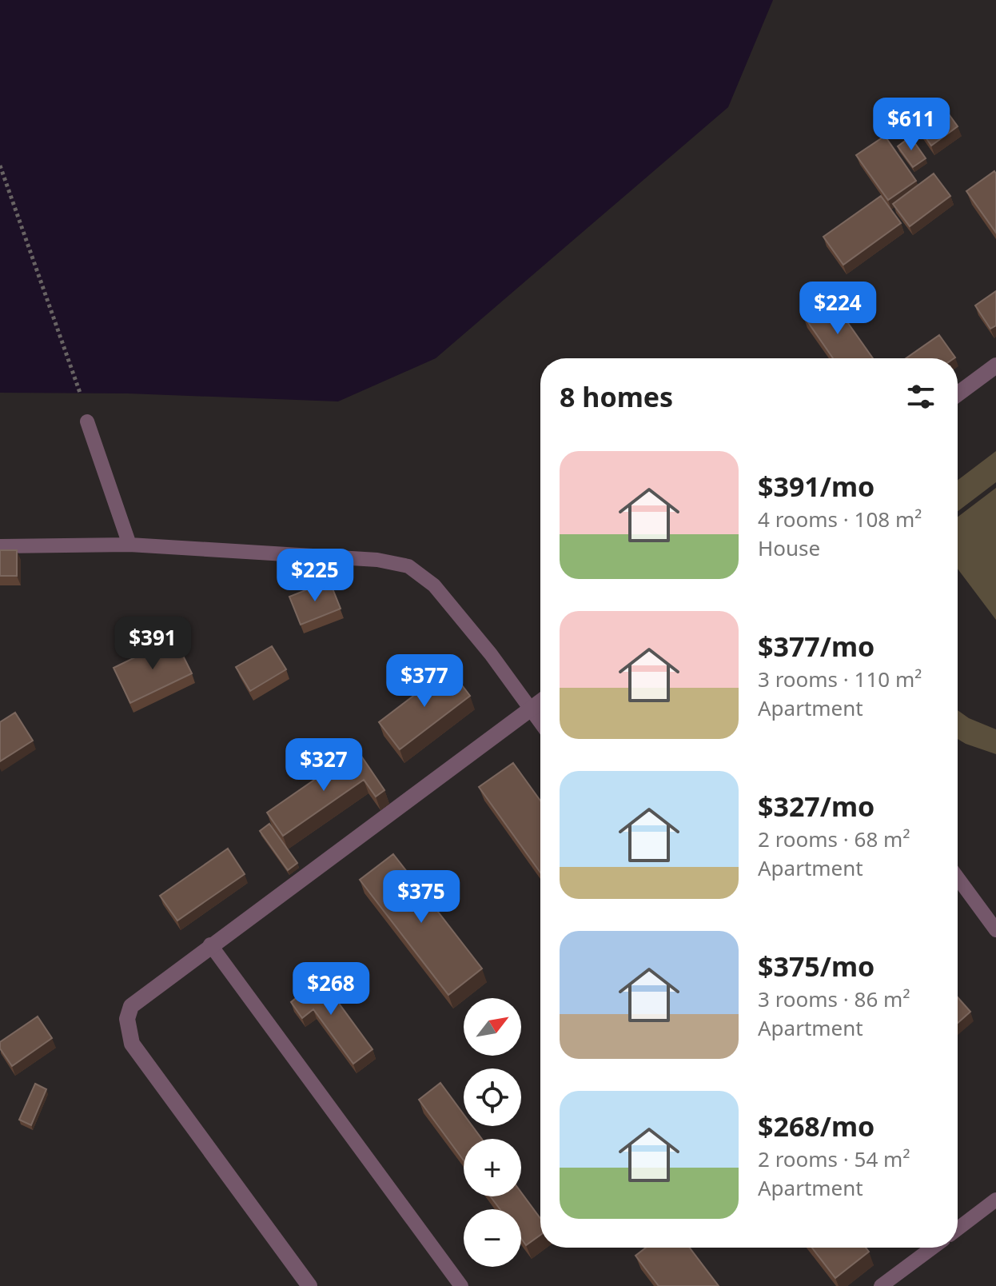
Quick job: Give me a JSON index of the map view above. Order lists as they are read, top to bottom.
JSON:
{
  "north": "top right",
  "page": {
    "price": [
      "$611",
      "$224",
      "$225",
      "$391",
      "$377",
      "$327",
      "$375",
      "$268"
    ],
    "heading": "8 homes",
    "list": [
      {
        "name": "$391/mo",
        "note": "4 rooms · 108 m² · House"
      },
      {
        "name": "$377/mo",
        "note": "3 rooms · 110 m² · Apartment"
      },
      {
        "name": "$327/mo",
        "note": "2 rooms · 68 m² · Apartment"
      },
      {
        "name": "$375/mo",
        "note": "3 rooms · 86 m² · Apartment"
      },
      {
        "name": "$268/mo",
        "note": "2 rooms · 54 m² · Apartment"
      }
    ],
    "map_buttons": ["+", "−"]
  }
}
